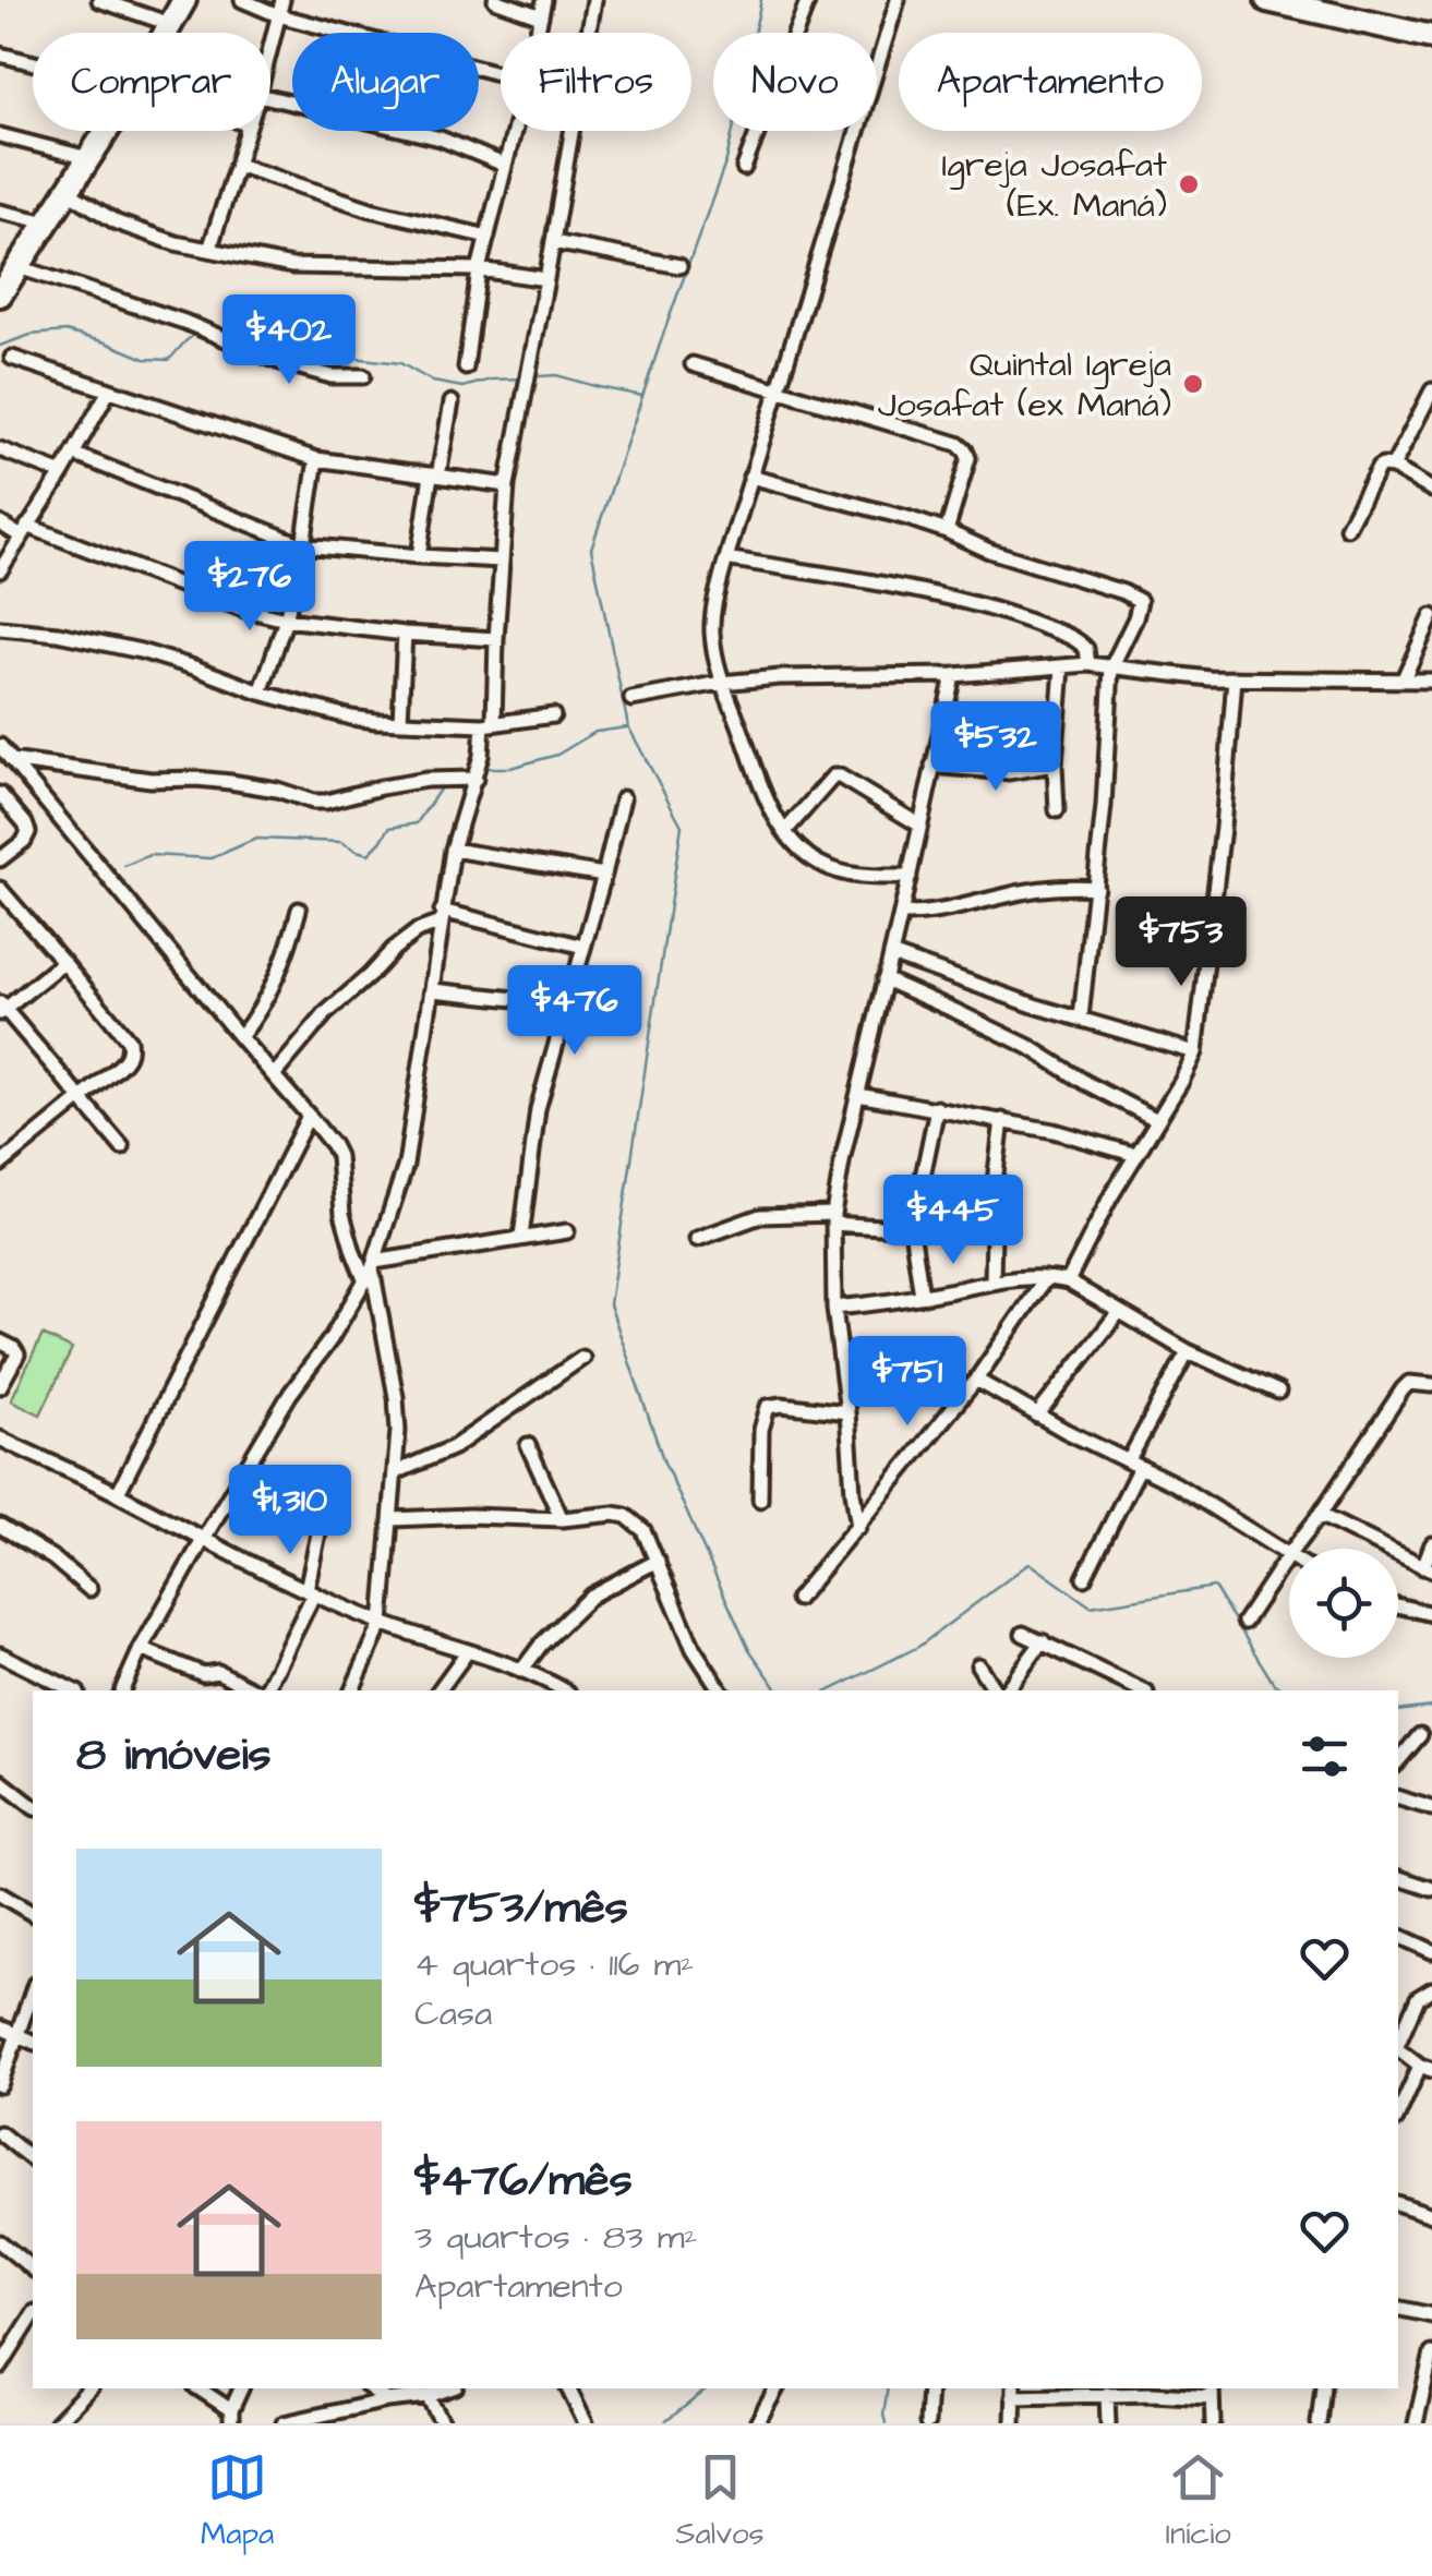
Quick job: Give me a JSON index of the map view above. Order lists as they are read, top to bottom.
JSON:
{
  "places": ["Igreja Josafat (Ex. Maná)", "Quintal Igreja Josafat (ex Maná)"],
  "page": {
    "chip": [
      "Comprar",
      "Alugar",
      "Filtros",
      "Novo",
      "Apartamento"
    ],
    "price": [
      "$402",
      "$276",
      "$532",
      "$753",
      "$476",
      "$445",
      "$751",
      "$1,310"
    ],
    "heading": "8 imóveis",
    "list": [
      {
        "name": "$753/mês",
        "note": "4 quartos · 116 m² · Casa"
      },
      {
        "name": "$476/mês",
        "note": "3 quartos · 83 m² · Apartamento"
      }
    ],
    "tabs": ["Mapa", "Salvos", "Início"]
  }
}
